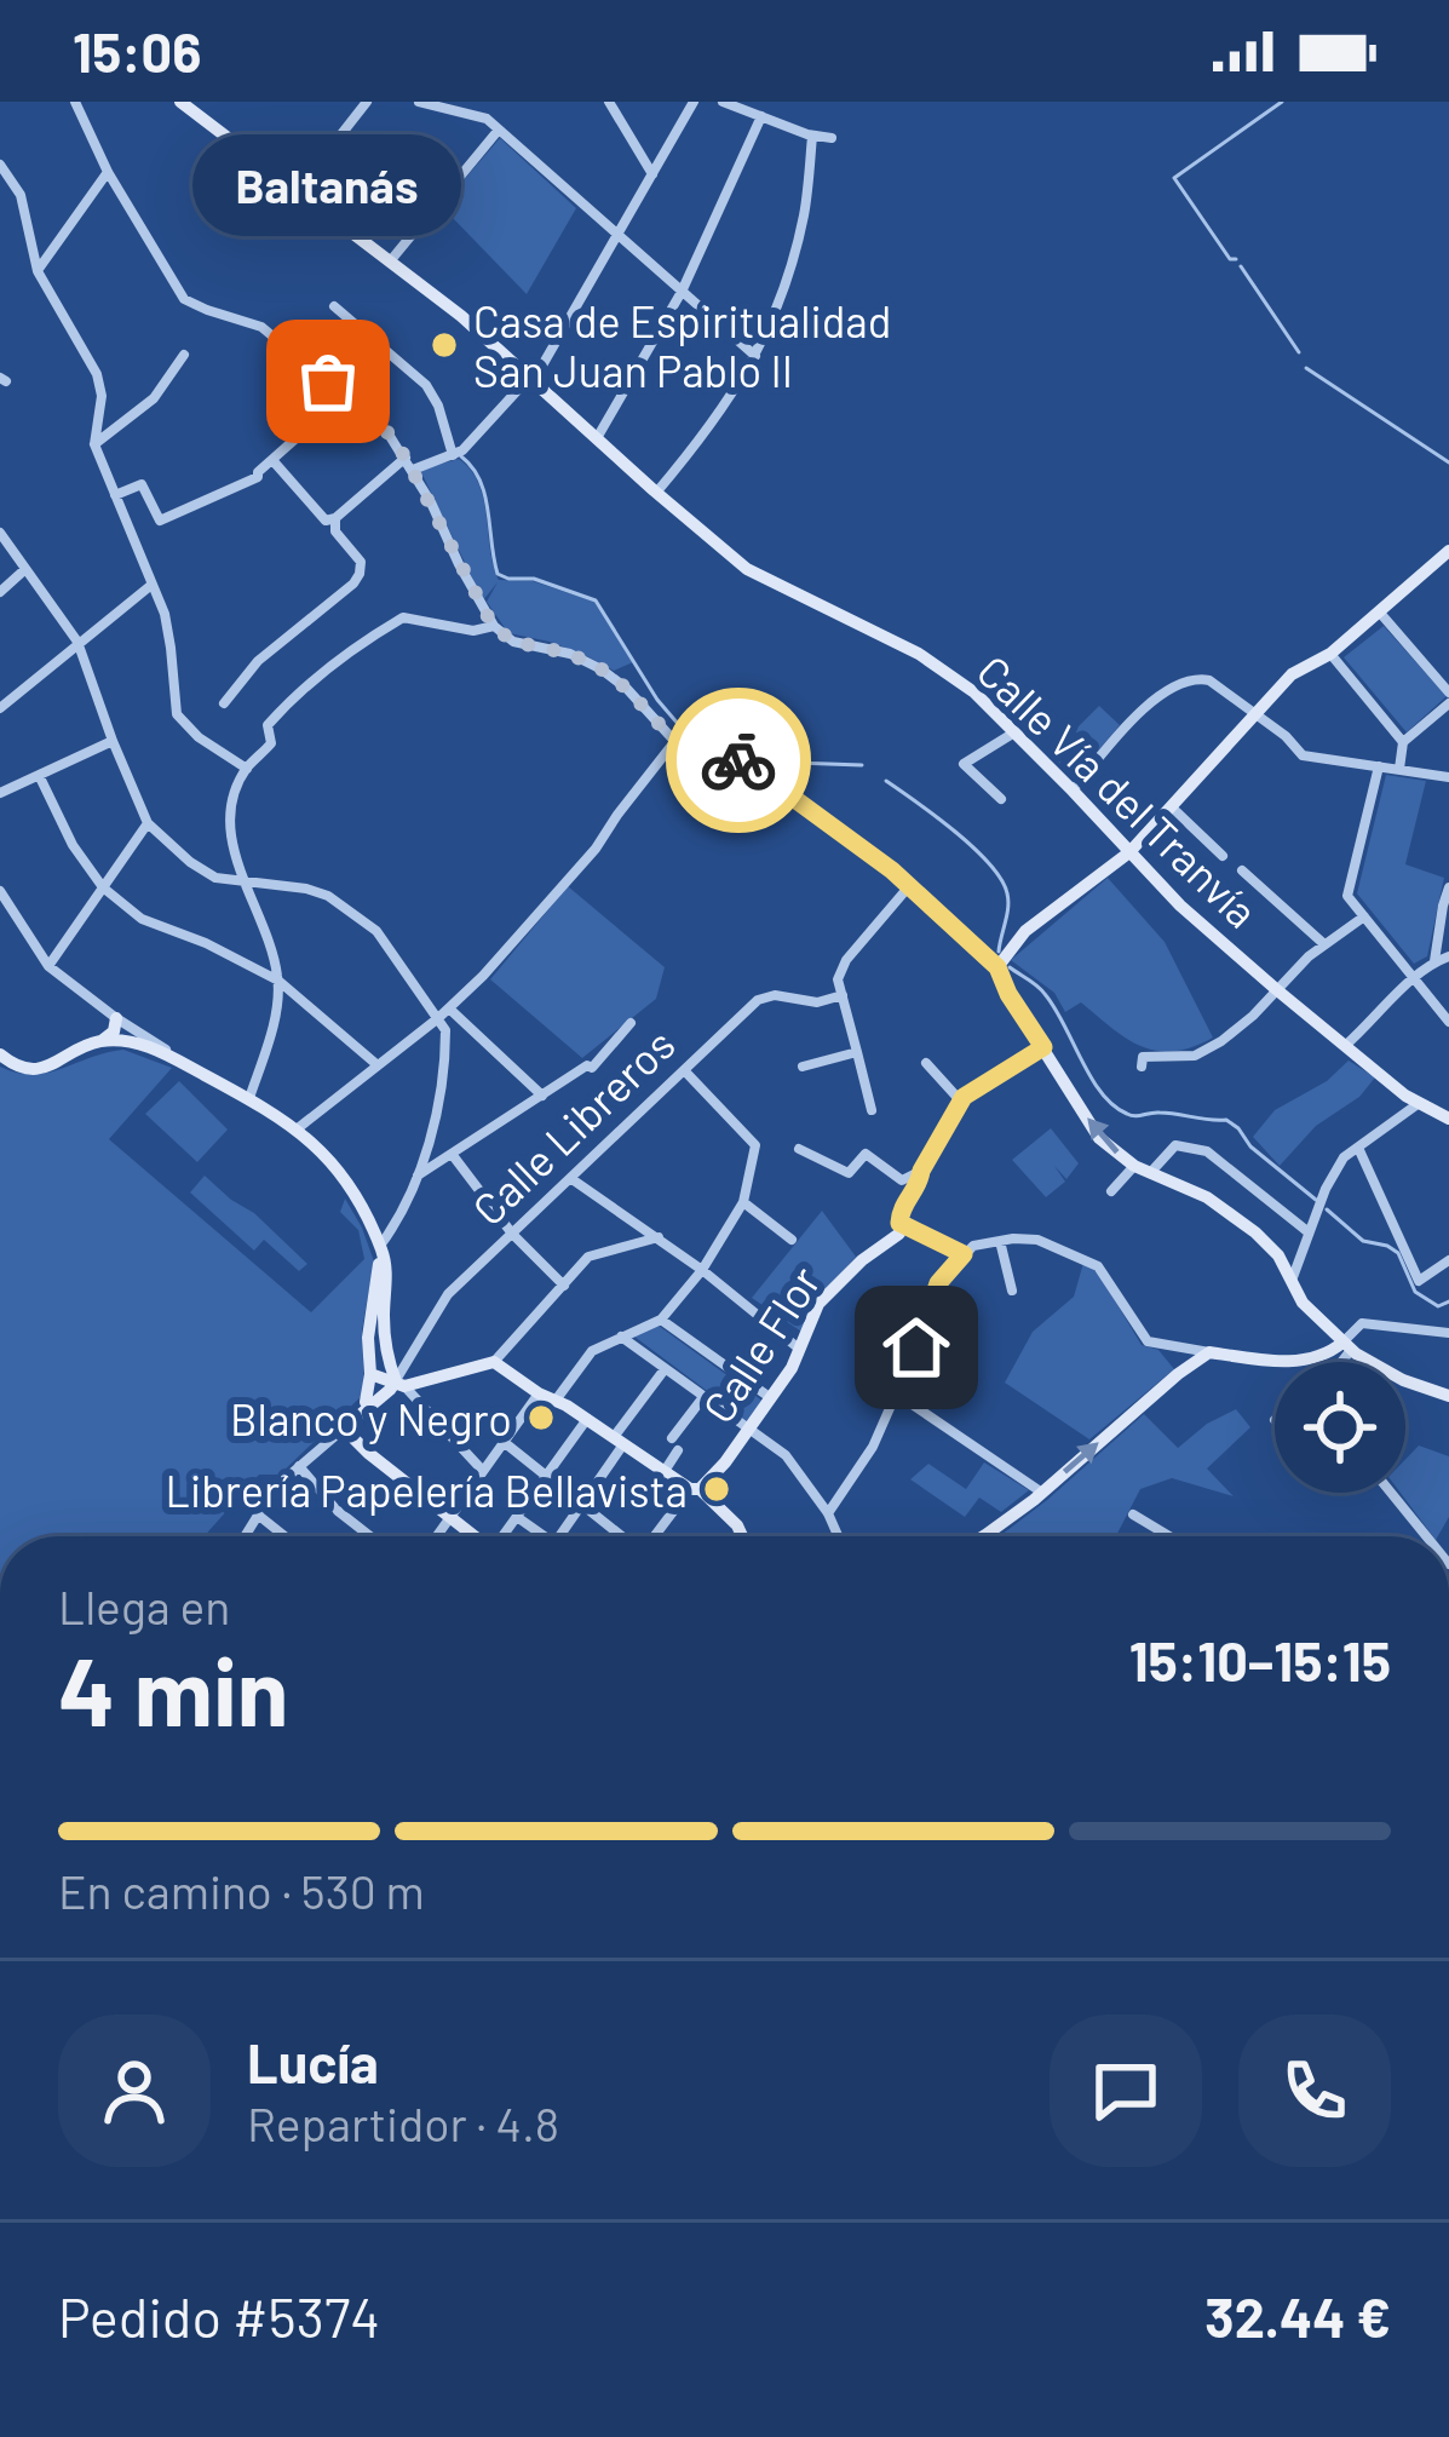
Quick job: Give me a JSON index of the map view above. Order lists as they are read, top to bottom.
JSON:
{
  "streets": {
    "street": ["Calle Vía del Tranvía", "Calle Libreros", "Calle Flor"]
  },
  "places": [
    "Casa de Espiritualidad San Juan Pablo II",
    "Baltanás",
    "Blanco y Negro",
    "Librería Papelería Bellavista"
  ],
  "page": {
    "status": "15:06",
    "bubble": "Baltanás",
    "heading": ["4 min", "Llega en", "15:10–15:15"],
    "panel": [
      "Lucía",
      "Repartidor · 4.8",
      "Pedido #5374",
      "32.44 €"
    ],
    "bar": "En camino · 530 m"
  }
}
